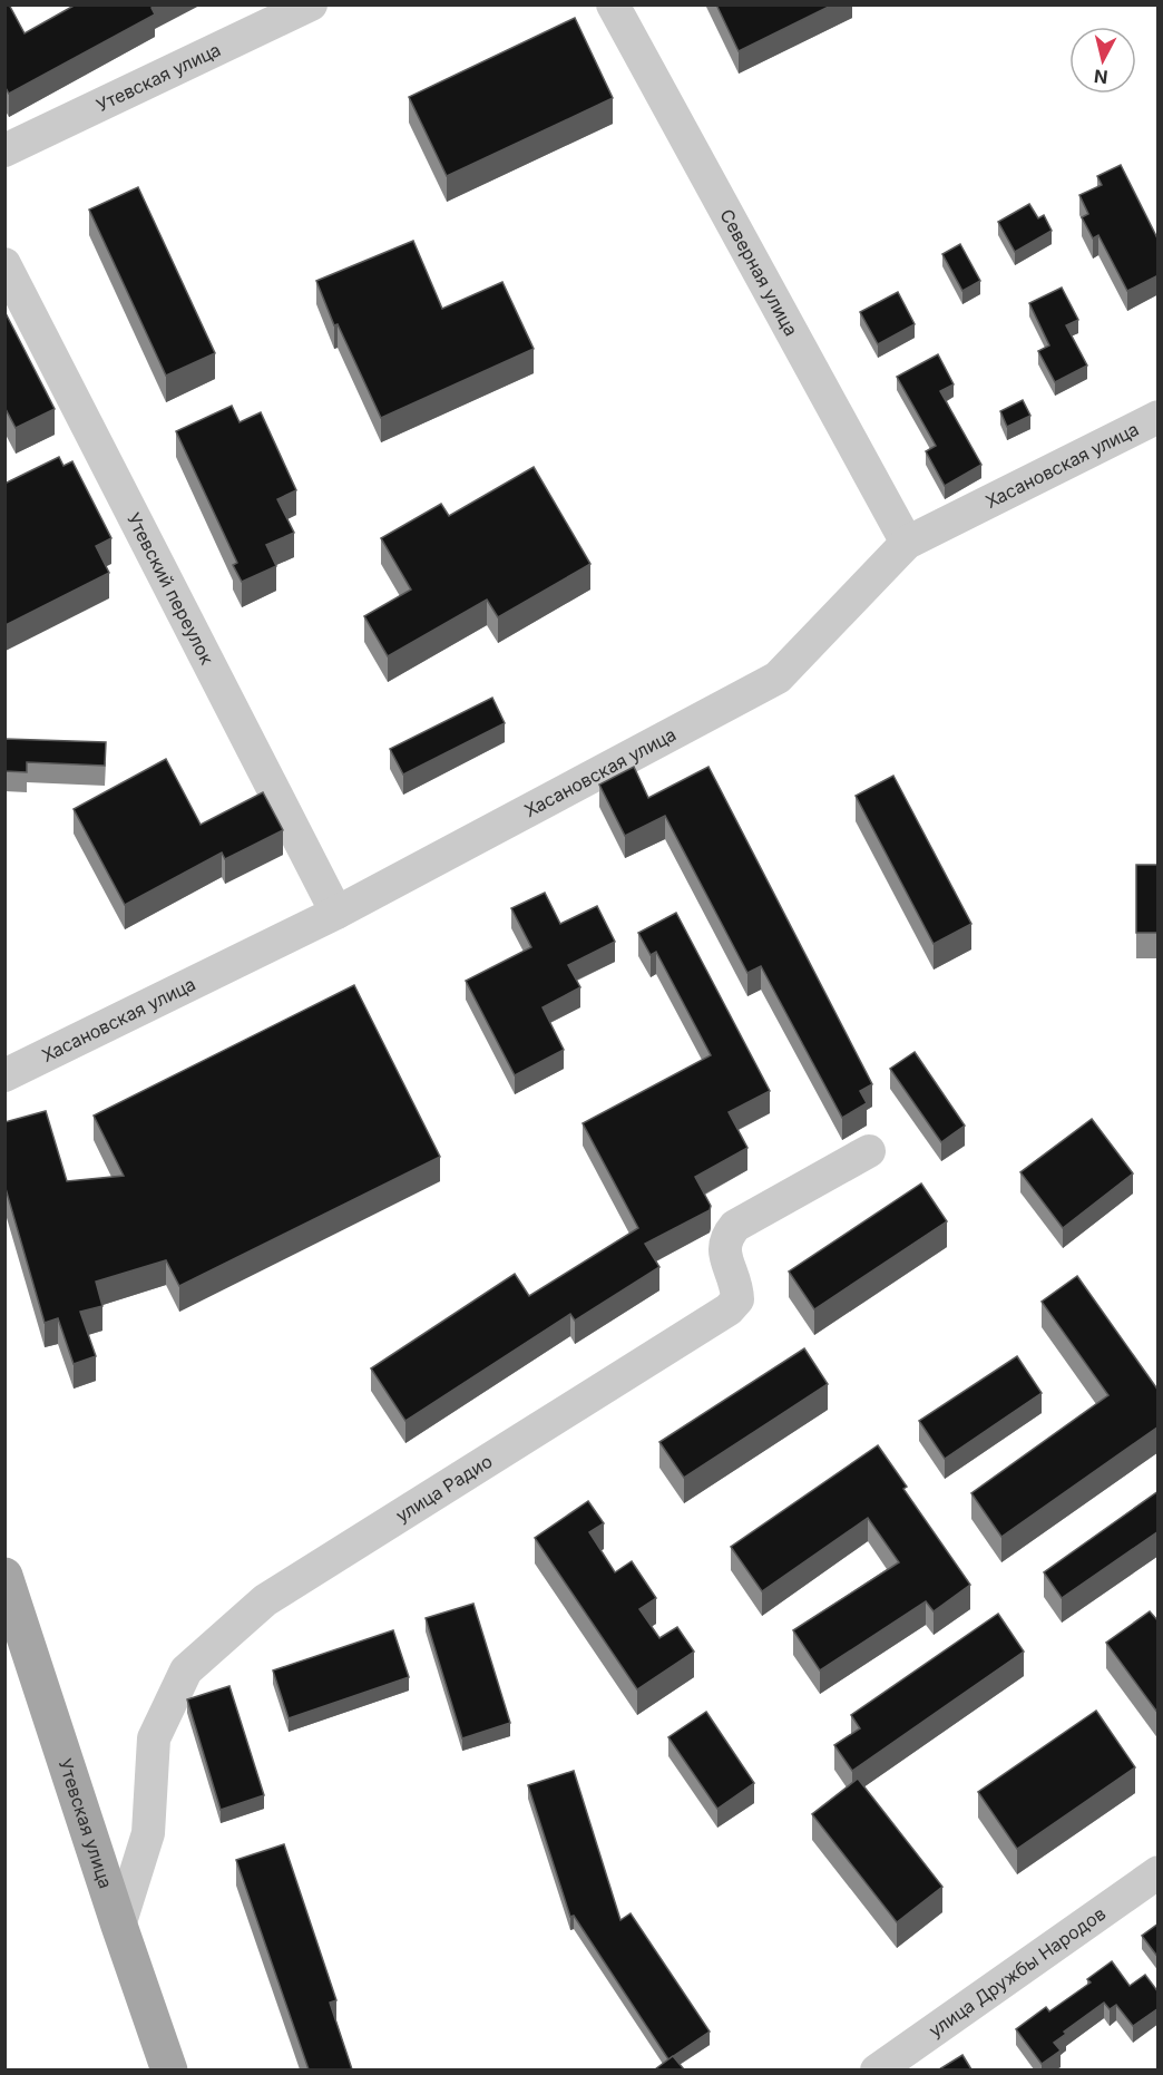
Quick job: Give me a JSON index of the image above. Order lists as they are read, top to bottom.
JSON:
{
  "streets": {
    "main road": ["Утевская улица"],
    "street": [
      "Северная улица",
      "Хасановская улица",
      "Утевский переулок",
      "улица Радио",
      "улица Дружбы Народов"
    ]
  },
  "crossings": [
    ["Утевская улица", "улица Радио"],
    ["Северная улица", "Хасановская улица"],
    ["Хасановская улица", "Утевский переулок"]
  ],
  "north": "bottom"
}
